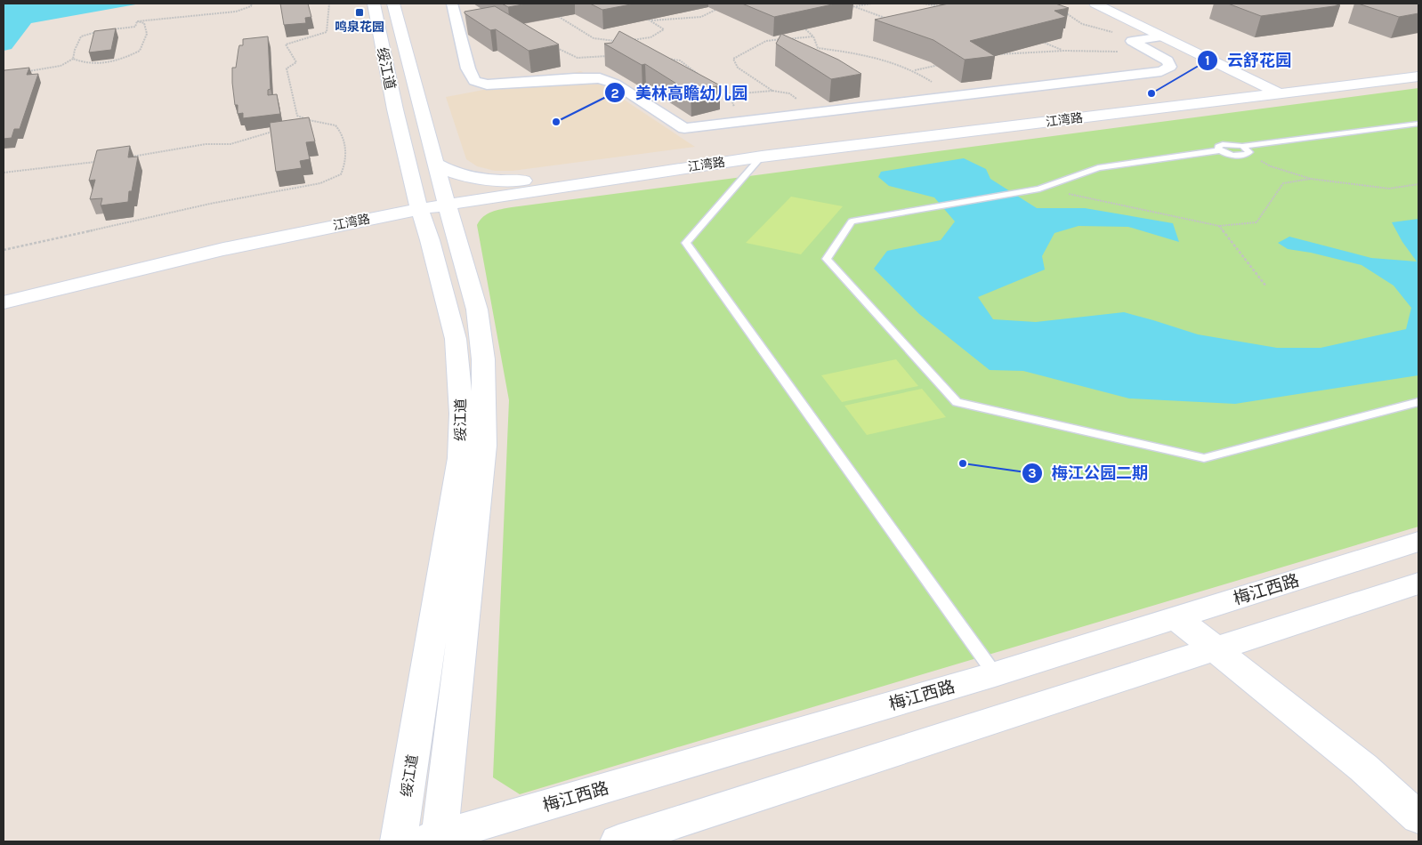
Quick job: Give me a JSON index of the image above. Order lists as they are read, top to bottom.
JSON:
{
  "streets": {
    "main road": ["绥江道", "江湾路", "梅江西路"]
  },
  "crossings": [
    ["绥江道", "江湾路"],
    ["绥江道", "梅江西路"]
  ],
  "places": {
    "transit": ["鸣泉花园"],
    "other": ["云舒花园", "美林高瞻幼儿园", "梅江公园二期"]
  }
}
